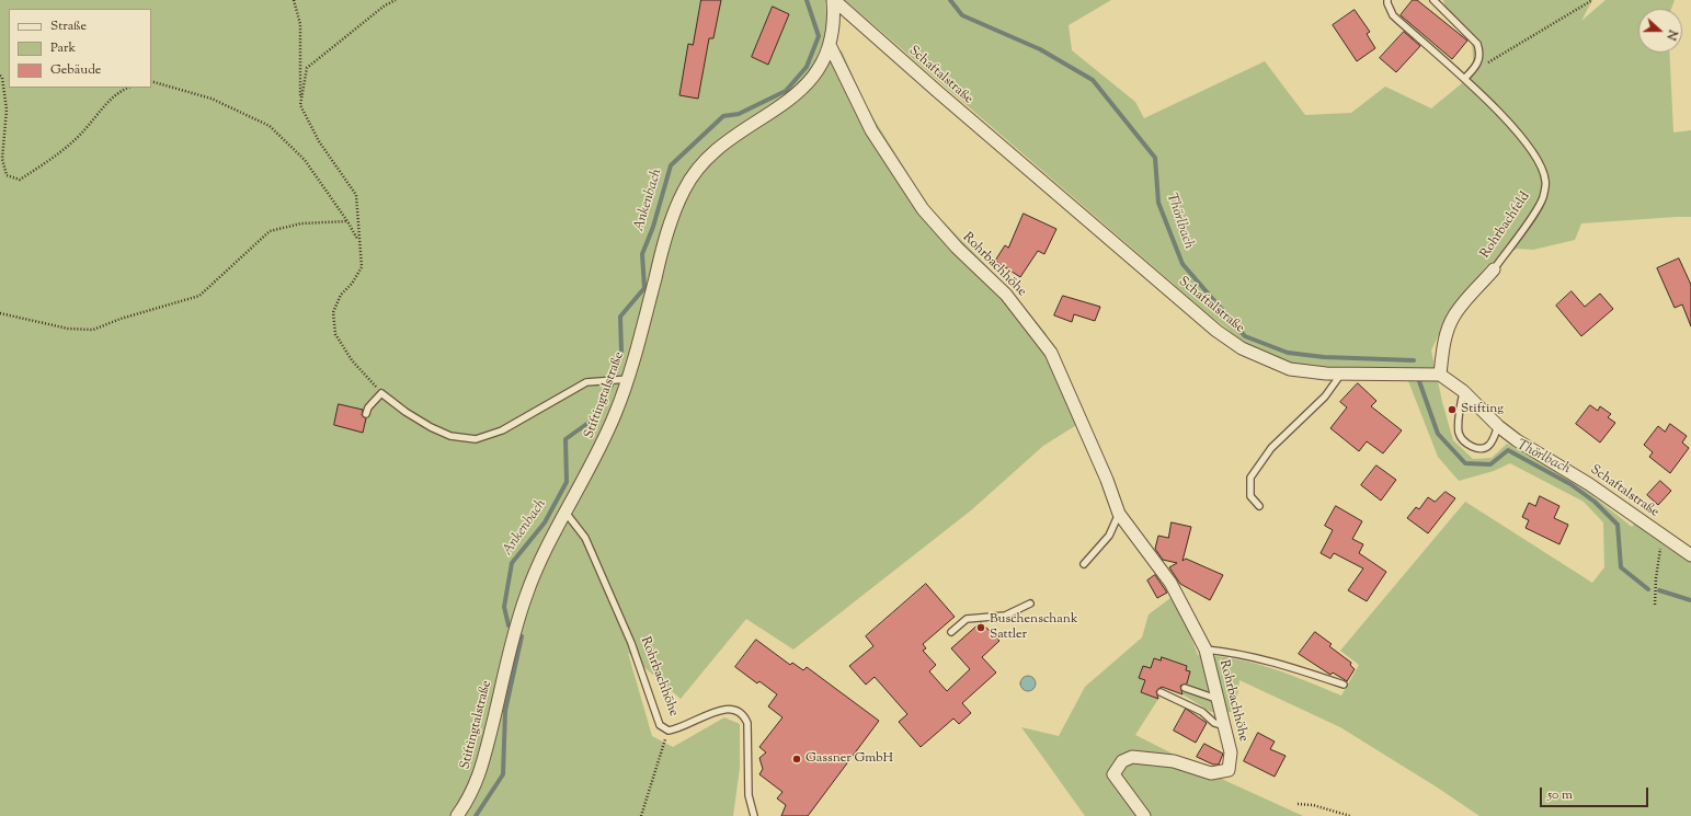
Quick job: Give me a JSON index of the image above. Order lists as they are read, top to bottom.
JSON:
{
  "streets": {
    "street": [
      "Schaftalstraße",
      "Rohrbachfeld",
      "Rohrbachhöhe",
      "Stiftingtalstraße"
    ]
  },
  "crossings": [
    ["Schaftalstraße", "Rohrbachfeld"],
    ["Schaftalstraße", "Stiftingtalstraße"],
    ["Rohrbachhöhe", "Stiftingtalstraße"]
  ],
  "water": ["Ankenbach", "Thörlbach"],
  "places": ["Stifting", "Buschenschank Sattler", "Gassner GmbH"],
  "legend": ["Straße", "Park", "Gebäude"],
  "scale_bar": "50 m",
  "north": "right"
}
